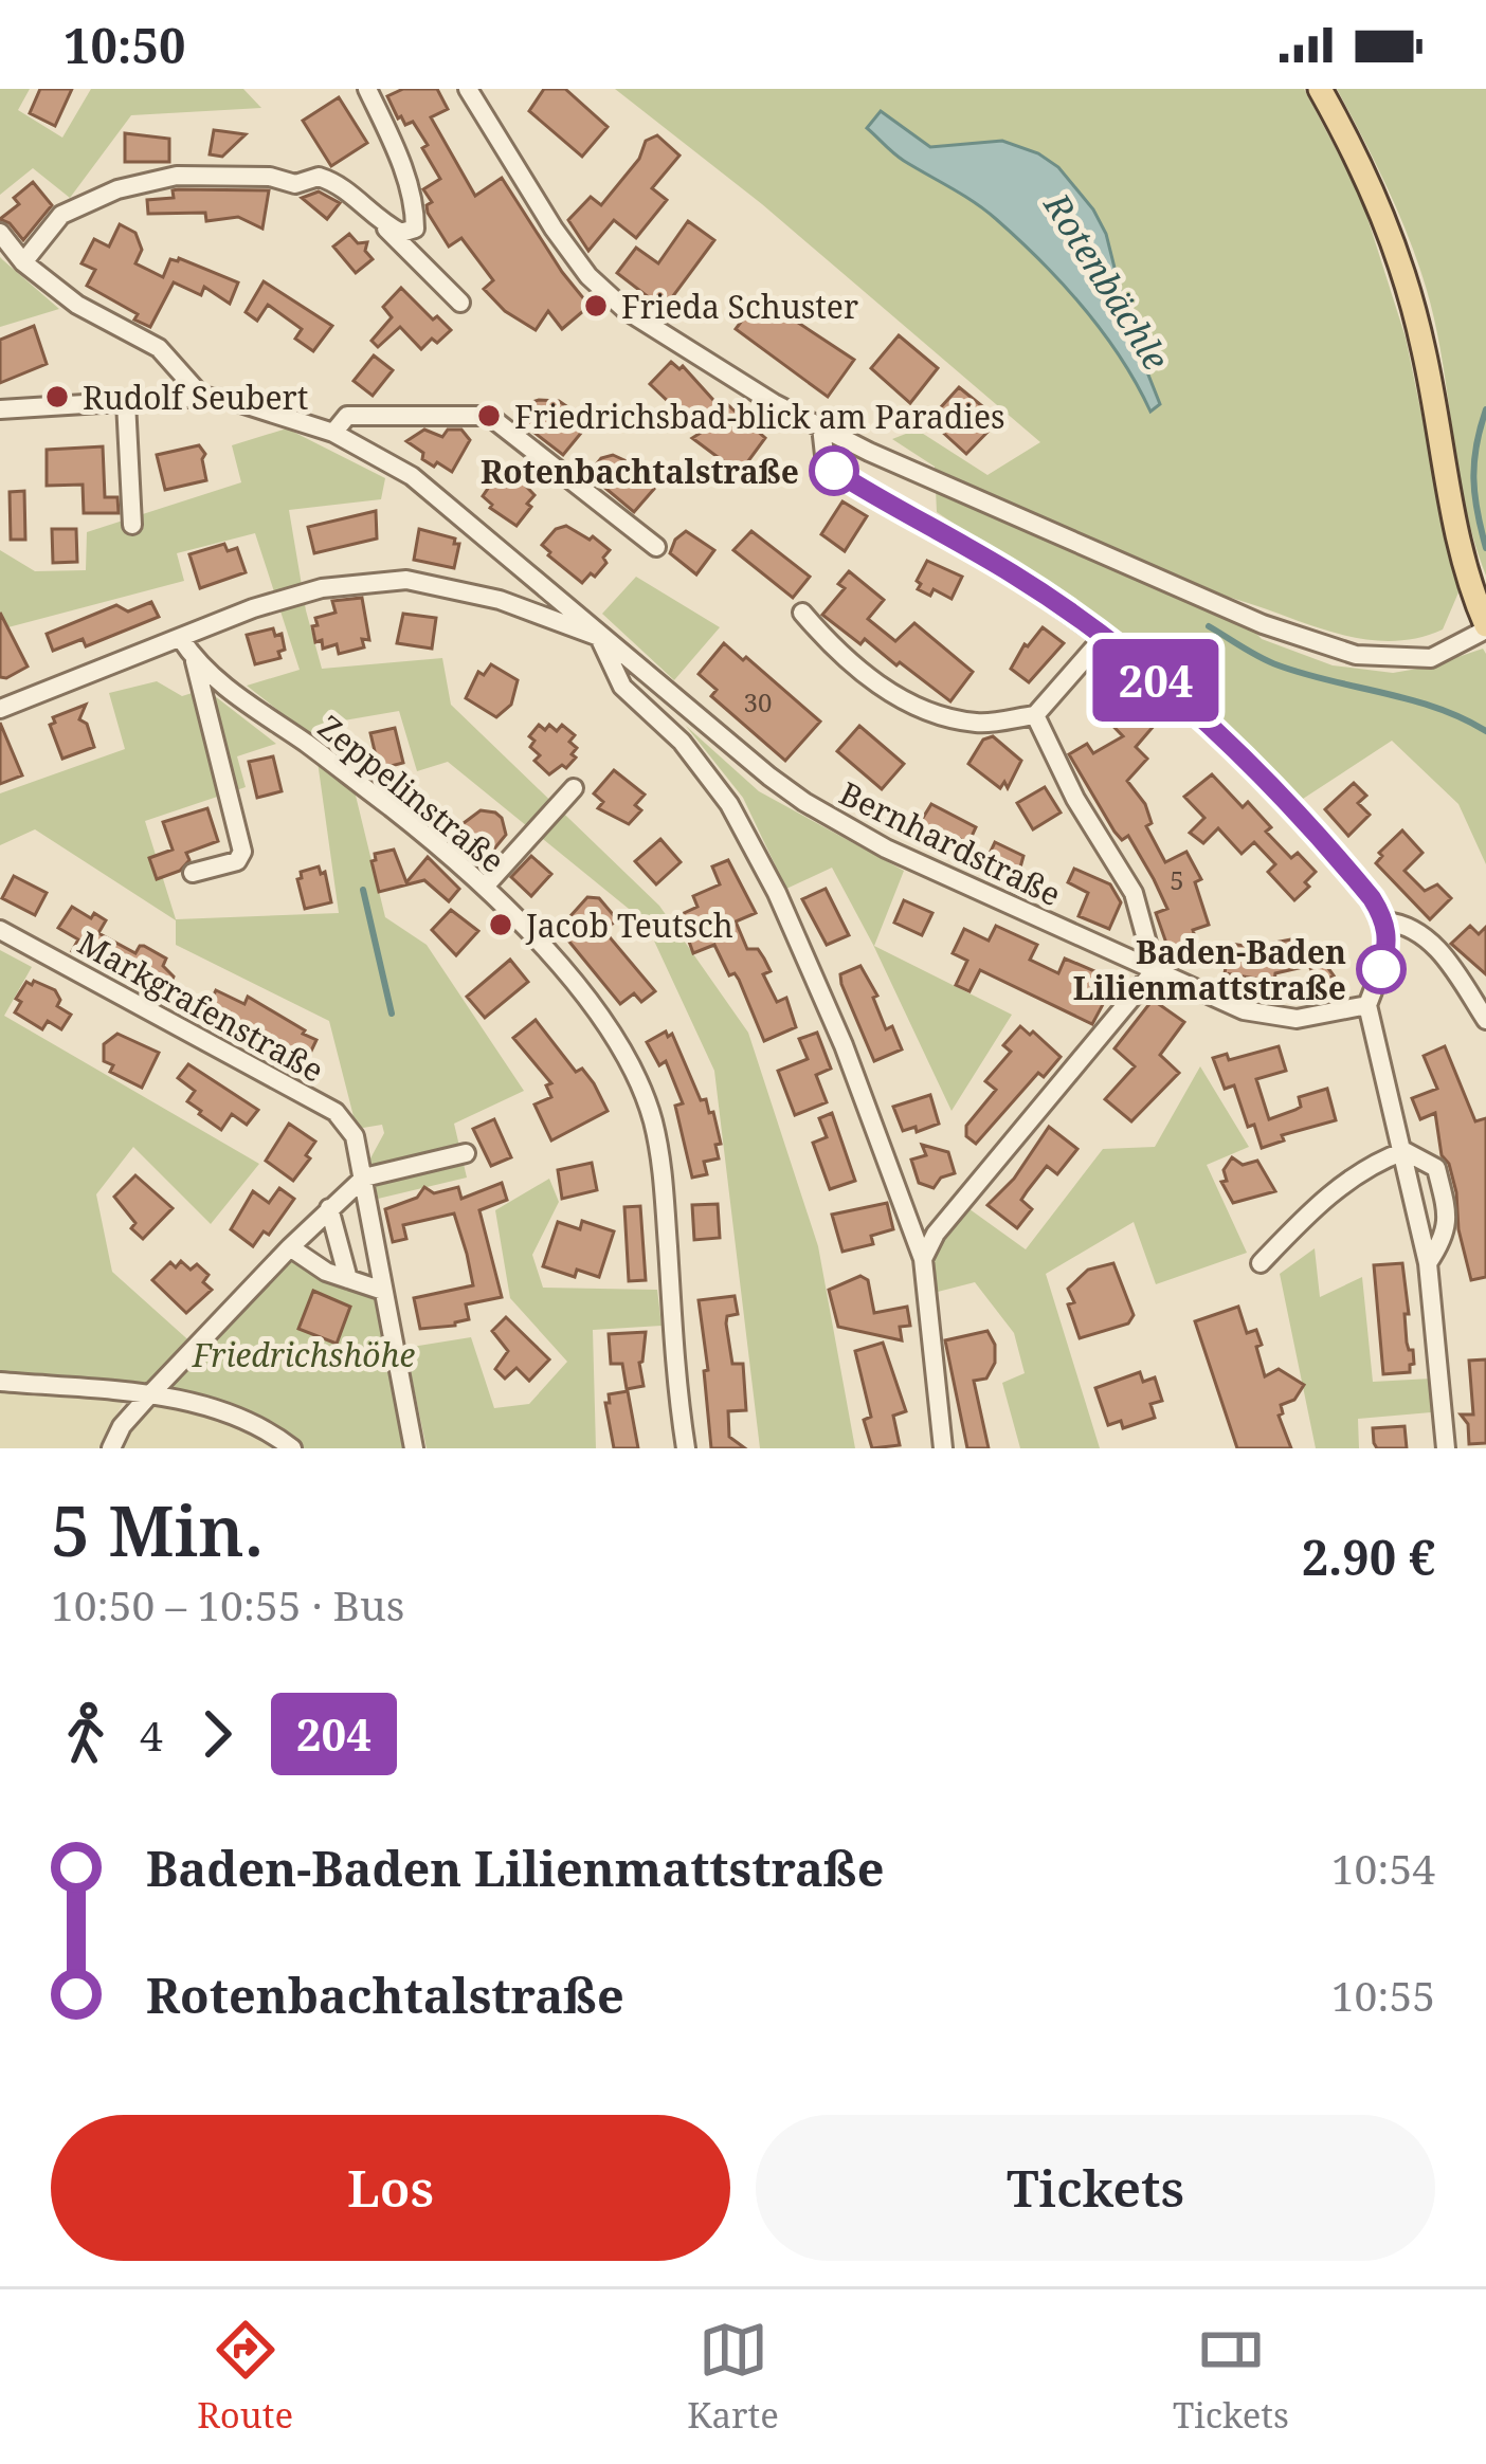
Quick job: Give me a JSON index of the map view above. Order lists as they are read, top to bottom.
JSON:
{
  "streets": {
    "street": ["Zeppelinstraße", "Bernhardstraße", "Markgrafenstraße"]
  },
  "water": ["Rotenbächle"],
  "parks": ["Friedrichshöhe"],
  "places": [
    "Frieda Schuster",
    "Rudolf Seubert",
    "Friedrichsbad-blick am Paradies",
    "Rotenbachtalstraße",
    "Jacob Teutsch",
    "Baden-Baden Lilienmattstraße"
  ],
  "lines": ["bus line 204"],
  "house_numbers": ["30", "5"],
  "page": {
    "status": "10:50",
    "on_map": "204",
    "heading": ["5 Min.", "10:50 – 10:55 · Bus", "2.90 €"],
    "legs": ["4", "204"],
    "list": [
      {
        "name": "Baden-Baden Lilienmattstraße",
        "value": "10:54"
      },
      {
        "name": "Rotenbachtalstraße",
        "value": "10:55"
      }
    ],
    "buttons": ["Los", "Tickets"],
    "tabs": ["Route", "Karte", "Tickets"]
  }
}
